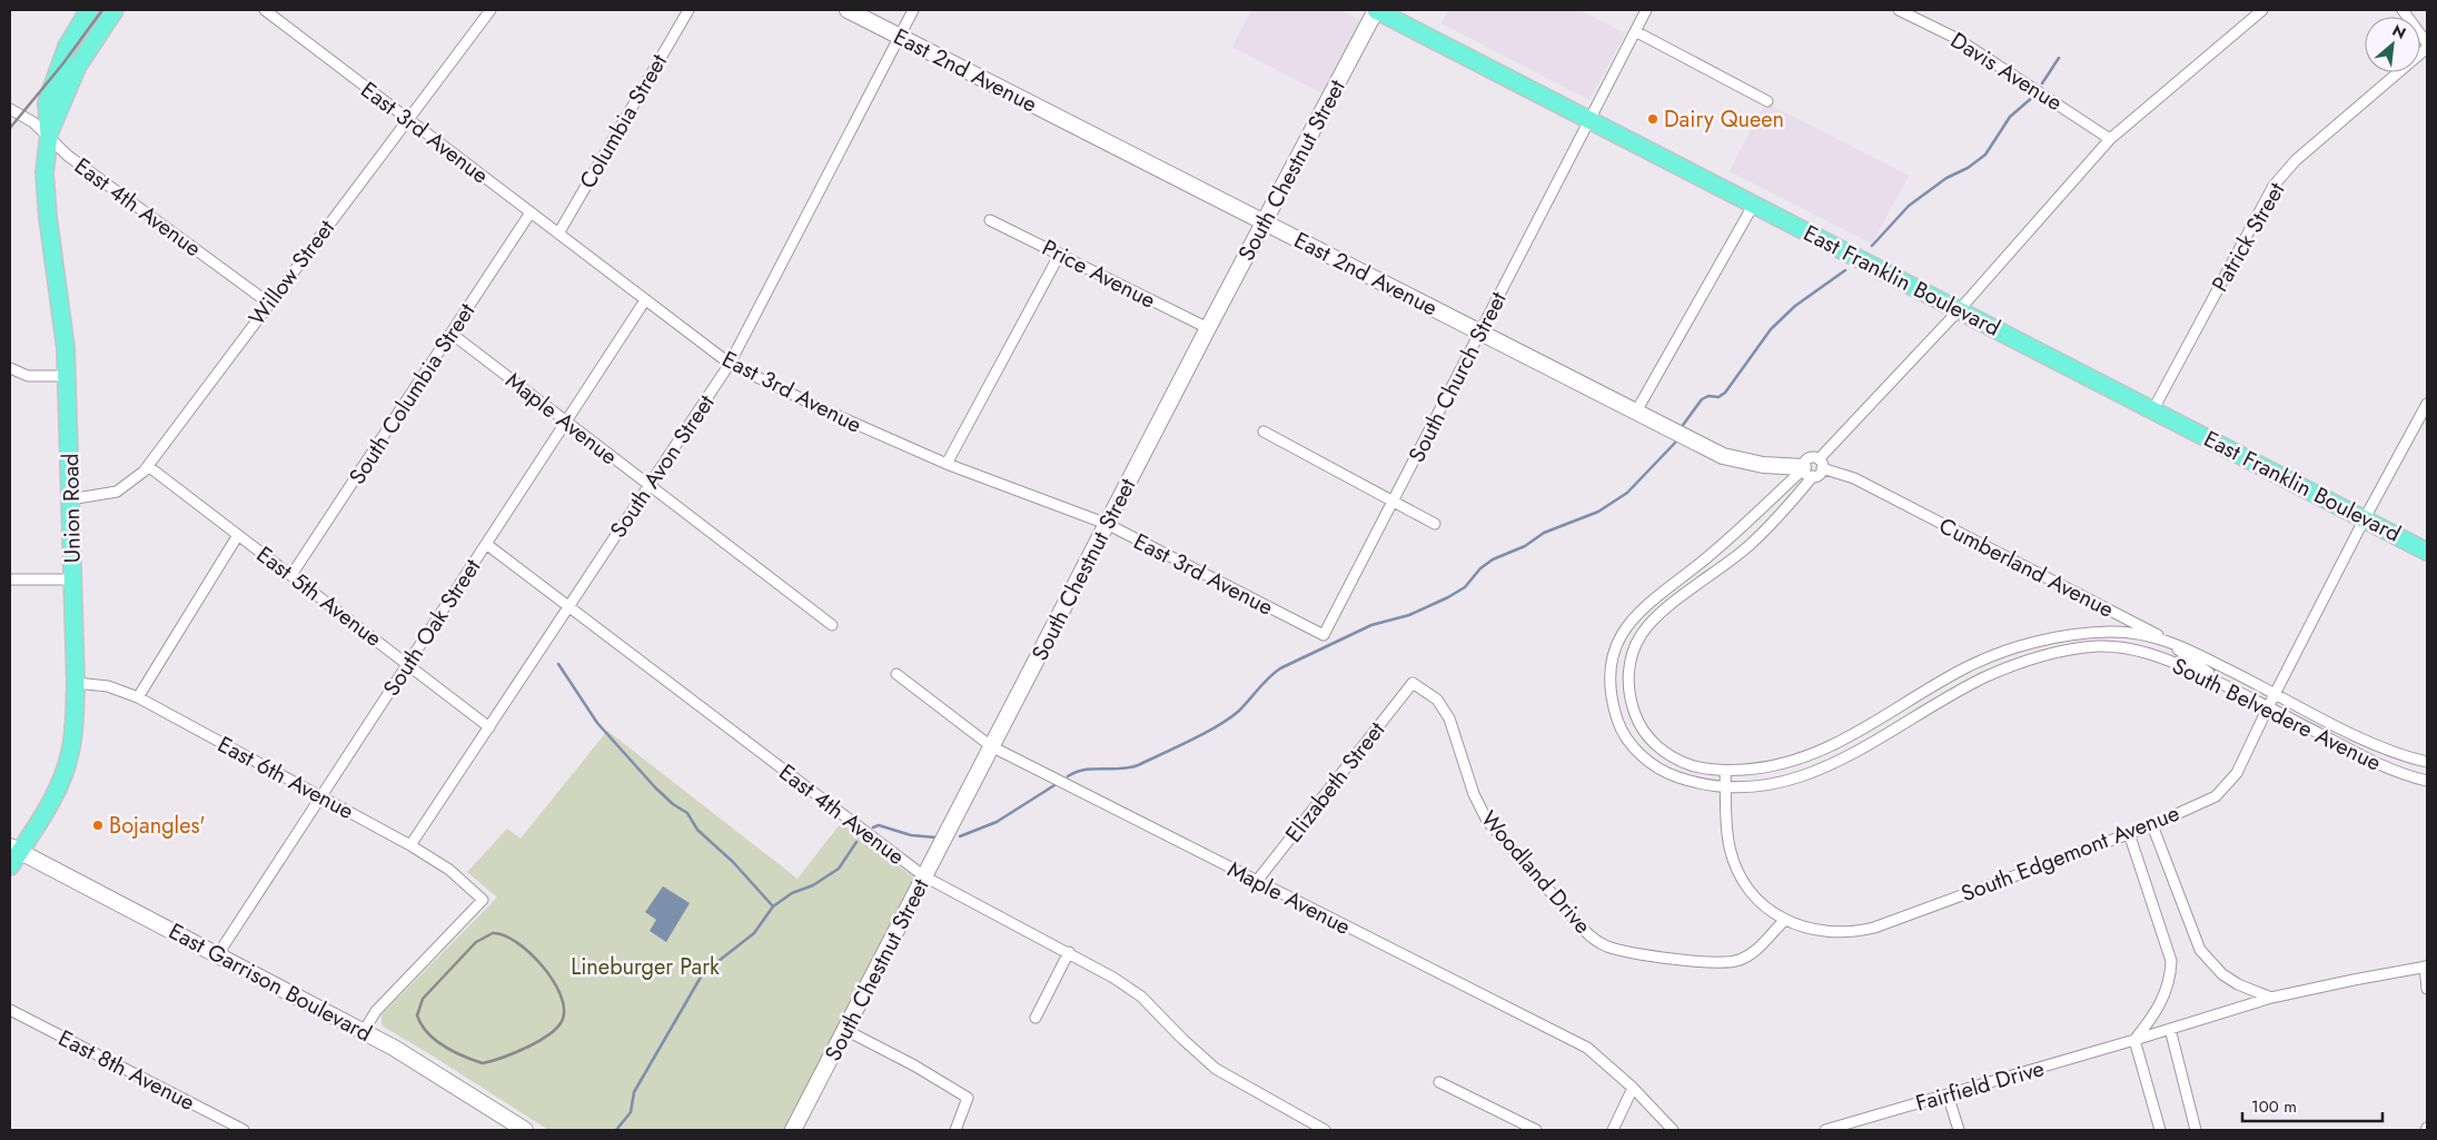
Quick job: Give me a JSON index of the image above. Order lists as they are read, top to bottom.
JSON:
{
  "streets": {
    "main road": ["East Franklin Boulevard", "Union Road"],
    "street": [
      "East 2nd Avenue",
      "Davis Avenue",
      "Columbia Street",
      "East 3rd Avenue",
      "South Chestnut Street",
      "East 4th Avenue",
      "Patrick Street",
      "Willow Street",
      "Price Avenue",
      "South Church Street",
      "South Columbia Street",
      "Maple Avenue",
      "South Avon Street",
      "Cumberland Avenue",
      "East 5th Avenue",
      "South Oak Street",
      "South Belvedere Avenue",
      "East 6th Avenue",
      "Elizabeth Street",
      "South Edgemont Avenue",
      "Woodland Drive",
      "East Garrison Boulevard",
      "East 8th Avenue",
      "Fairfield Drive"
    ]
  },
  "crossings": [
    ["East 2nd Avenue", "South Chestnut Street"],
    ["East 2nd Avenue", "South Church Street"],
    ["East 2nd Avenue", "South Avon Street"],
    ["East 2nd Avenue", "South Belvedere Avenue"],
    ["Columbia Street", "East 3rd Avenue"],
    ["East 3rd Avenue", "South Chestnut Street"],
    ["East 3rd Avenue", "Willow Street"],
    ["East 3rd Avenue", "South Church Street"],
    ["East 3rd Avenue", "South Columbia Street"],
    ["East 3rd Avenue", "South Avon Street"],
    ["East 3rd Avenue", "South Oak Street"],
    ["South Chestnut Street", "East 4th Avenue"],
    ["South Chestnut Street", "Price Avenue"],
    ["South Chestnut Street", "East Franklin Boulevard"],
    ["South Chestnut Street", "Maple Avenue"],
    ["East 4th Avenue", "Willow Street"],
    ["East 4th Avenue", "South Avon Street"],
    ["East 4th Avenue", "Union Road"],
    ["East 4th Avenue", "South Oak Street"],
    ["Patrick Street", "East Franklin Boulevard"],
    ["Willow Street", "Union Road"],
    ["Willow Street", "East 5th Avenue"],
    ["East Franklin Boulevard", "South Church Street"],
    ["East Franklin Boulevard", "South Edgemont Avenue"],
    ["South Columbia Street", "Maple Avenue"],
    ["South Columbia Street", "East 5th Avenue"],
    ["Maple Avenue", "South Avon Street"],
    ["Maple Avenue", "South Oak Street"],
    ["Maple Avenue", "Elizabeth Street"],
    ["South Avon Street", "East 5th Avenue"],
    ["South Avon Street", "East 6th Avenue"],
    ["Union Road", "East 6th Avenue"],
    ["Union Road", "East Garrison Boulevard"],
    ["Cumberland Avenue", "South Belvedere Avenue"],
    ["East 5th Avenue", "South Oak Street"],
    ["South Oak Street", "East 6th Avenue"],
    ["South Oak Street", "East Garrison Boulevard"],
    ["South Belvedere Avenue", "South Edgemont Avenue"],
    ["East 6th Avenue", "East Garrison Boulevard"],
    ["Elizabeth Street", "Woodland Drive"],
    ["South Edgemont Avenue", "Woodland Drive"]
  ],
  "parks": ["Lineburger Park"],
  "places": ["Dairy Queen", "Bojangles'"],
  "scale_bar": "100 m",
  "north": "top right"
}
